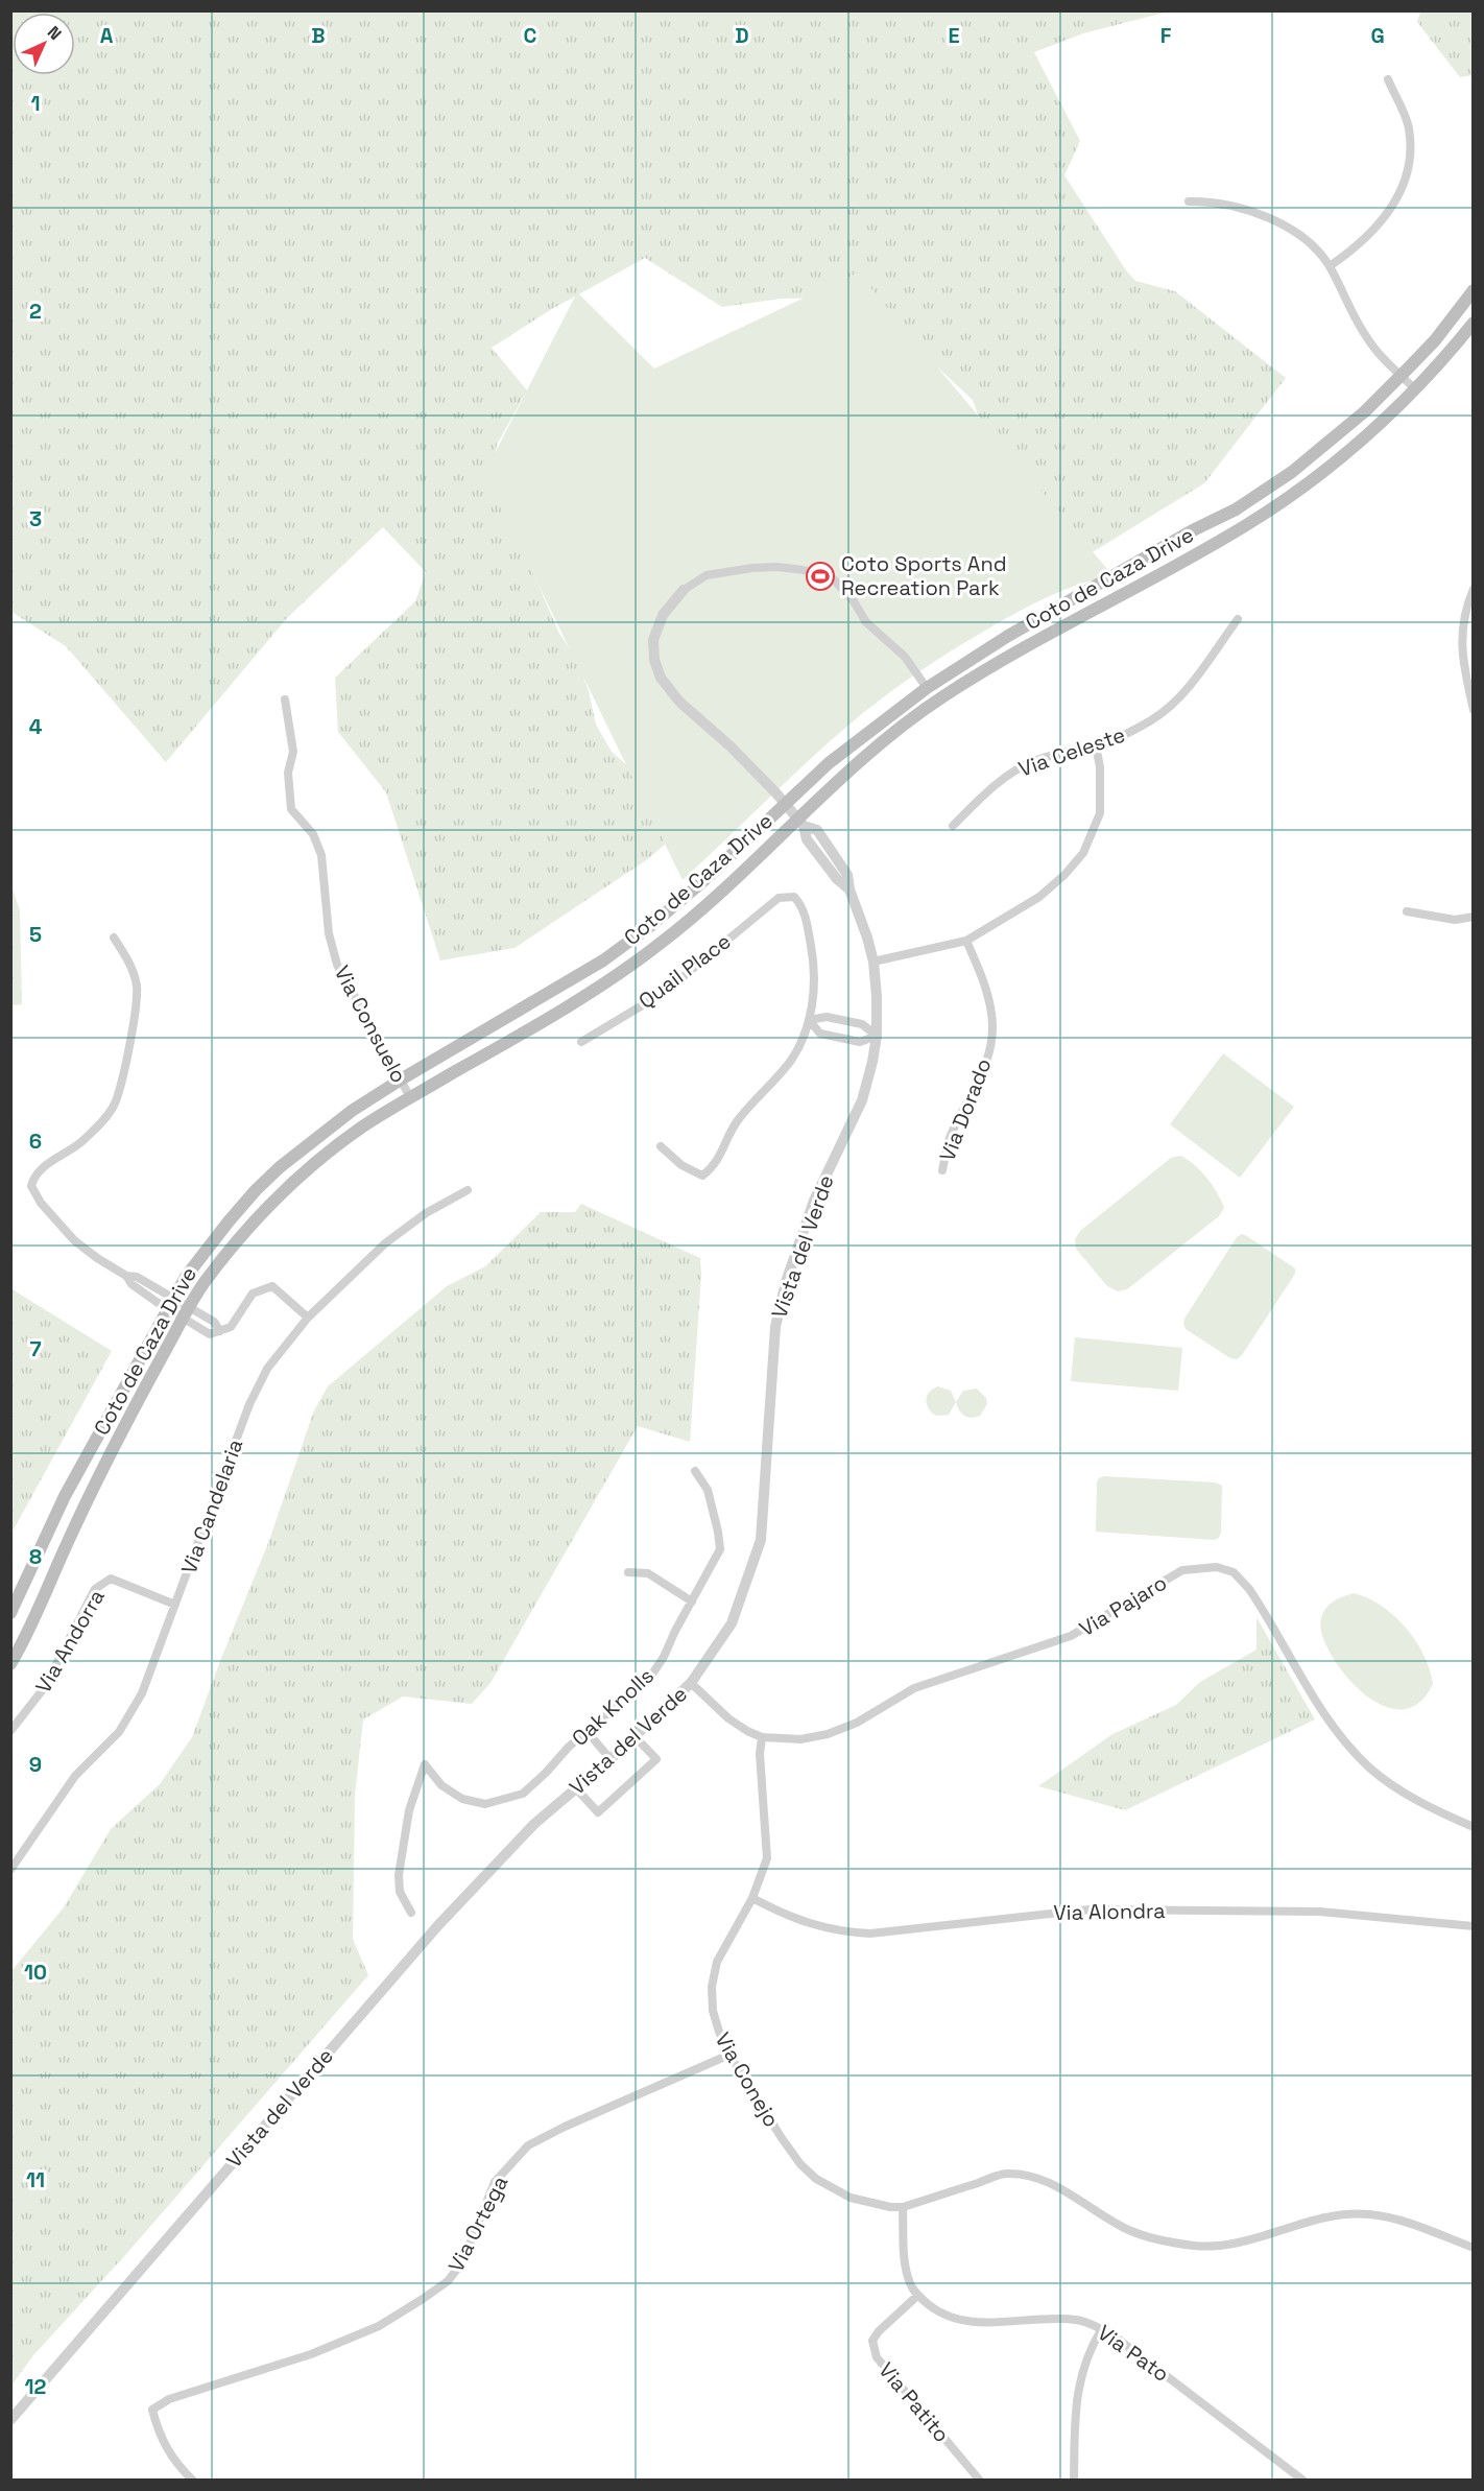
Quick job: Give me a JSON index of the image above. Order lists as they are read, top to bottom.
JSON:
{
  "streets": {
    "main road": ["Coto de Caza Drive"],
    "street": [
      "Via Celeste",
      "Quail Place",
      "Via Consuelo",
      "Via Dorado",
      "Vista del Verde",
      "Via Candelaria",
      "Via Pajaro",
      "Via Andorra",
      "Oak Knolls",
      "Via Alondra",
      "Via Conejo",
      "Via Ortega",
      "Via Pato",
      "Via Patito"
    ]
  },
  "crossings": [
    ["Coto de Caza Drive", "Via Consuelo"],
    ["Coto de Caza Drive", "Vista del Verde"],
    ["Vista del Verde", "Via Pajaro"],
    ["Via Candelaria", "Via Andorra"],
    ["Via Pajaro", "Via Conejo"],
    ["Via Alondra", "Via Conejo"],
    ["Via Conejo", "Via Ortega"],
    ["Via Pato", "Via Patito"]
  ],
  "places": {
    "sports": ["Coto Sports And Recreation Park"]
  },
  "north": "top right",
  "grid": {
    "columns": [
      "A",
      "B",
      "C",
      "D",
      "E",
      "F",
      "G"
    ],
    "rows": [
      "1",
      "2",
      "3",
      "4",
      "5",
      "6",
      "7",
      "8",
      "9",
      "10",
      "11",
      "12"
    ]
  }
}
